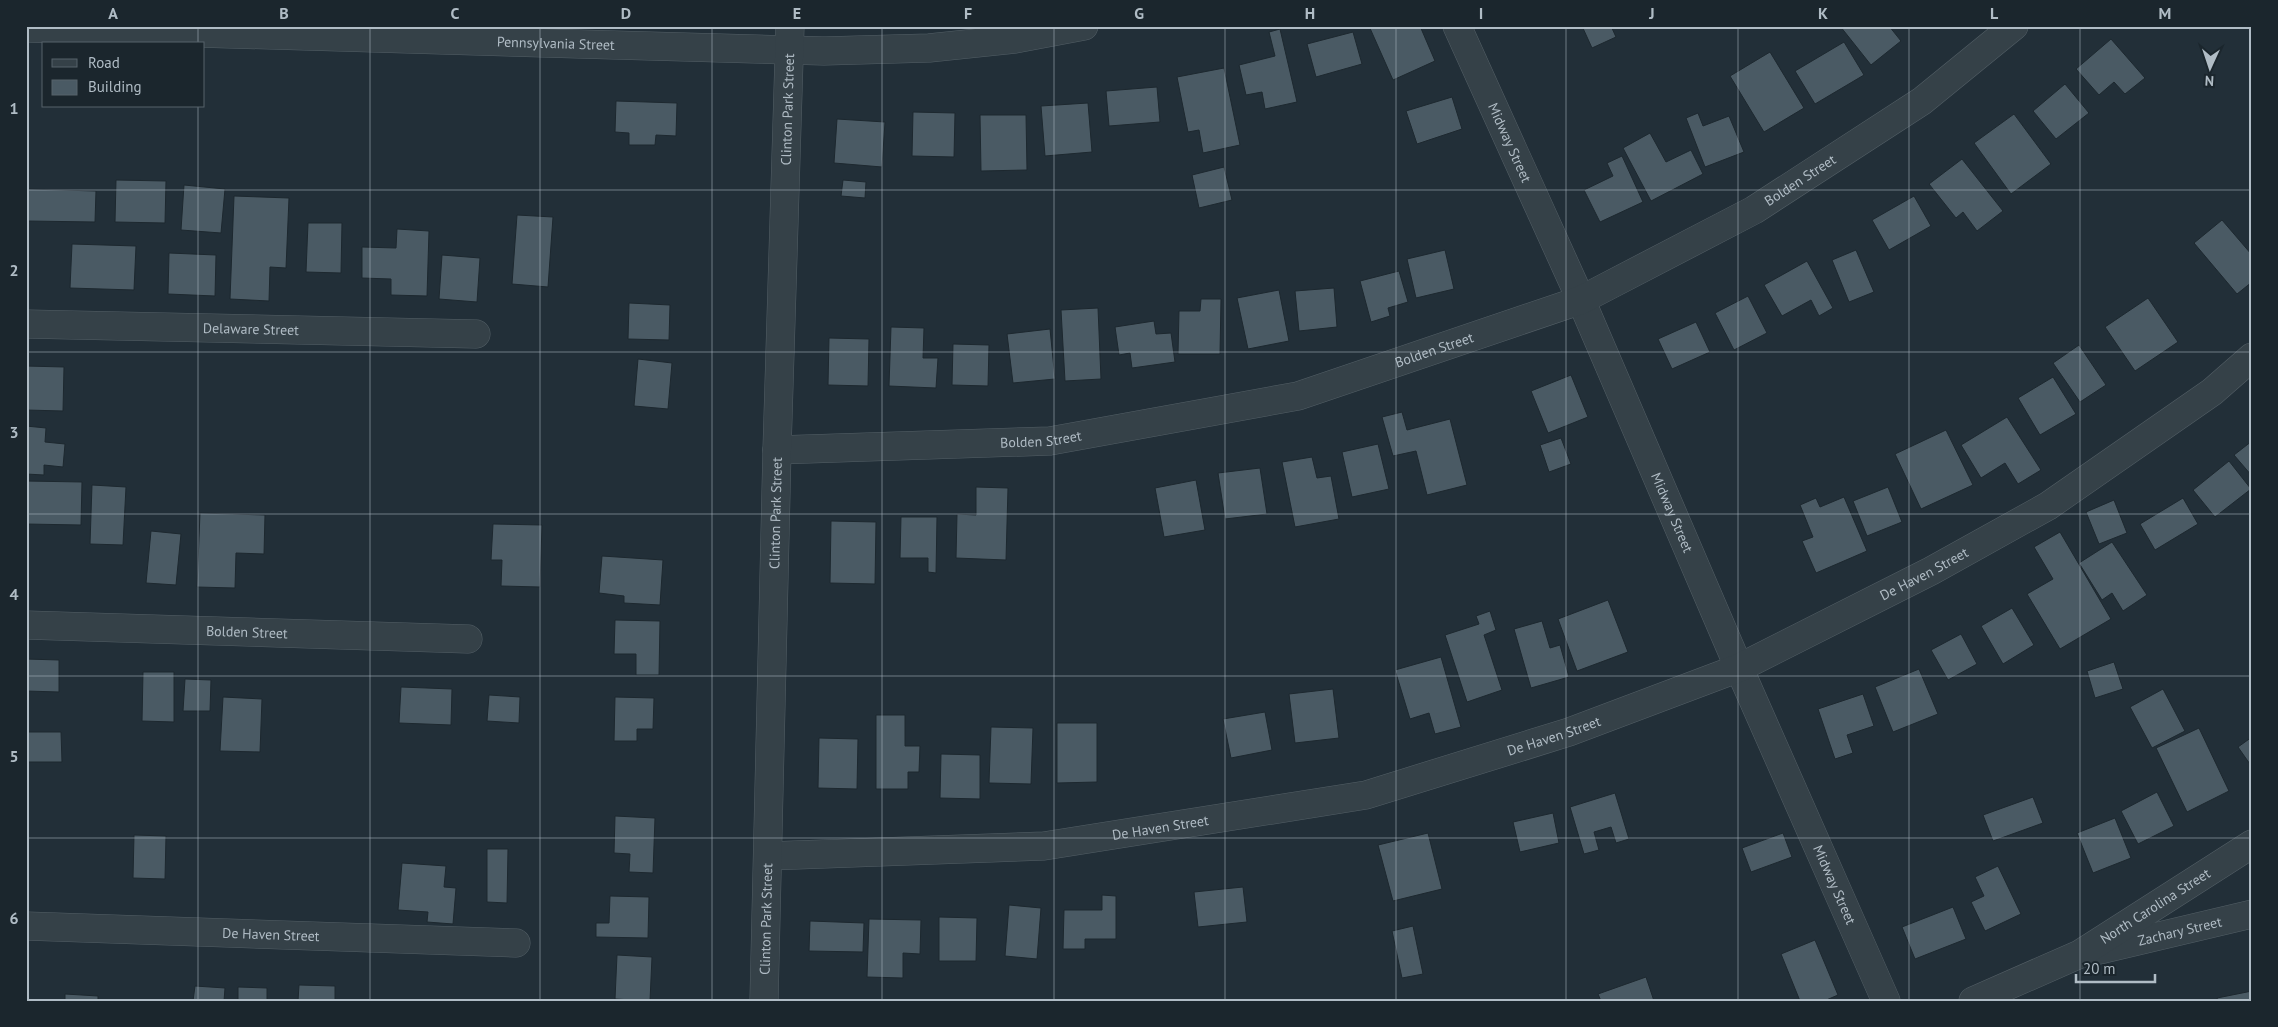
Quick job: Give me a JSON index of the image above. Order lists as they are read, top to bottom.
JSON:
{
  "streets": {
    "street": [
      "Pennsylvania Street",
      "Clinton Park Street",
      "Midway Street",
      "Bolden Street",
      "Delaware Street",
      "De Haven Street",
      "North Carolina Street",
      "Zachary Street"
    ]
  },
  "crossings": [
    ["Pennsylvania Street", "Clinton Park Street"],
    ["Clinton Park Street", "Bolden Street"],
    ["Clinton Park Street", "De Haven Street"],
    ["Midway Street", "Bolden Street"],
    ["Midway Street", "De Haven Street"],
    ["North Carolina Street", "Zachary Street"]
  ],
  "legend": ["Road", "Building"],
  "scale_bar": "20 m",
  "north": "bottom",
  "grid": {
    "columns": [
      "A",
      "B",
      "C",
      "D",
      "E",
      "F",
      "G",
      "H",
      "I",
      "J",
      "K",
      "L",
      "M"
    ],
    "rows": [
      "1",
      "2",
      "3",
      "4",
      "5",
      "6"
    ]
  }
}
